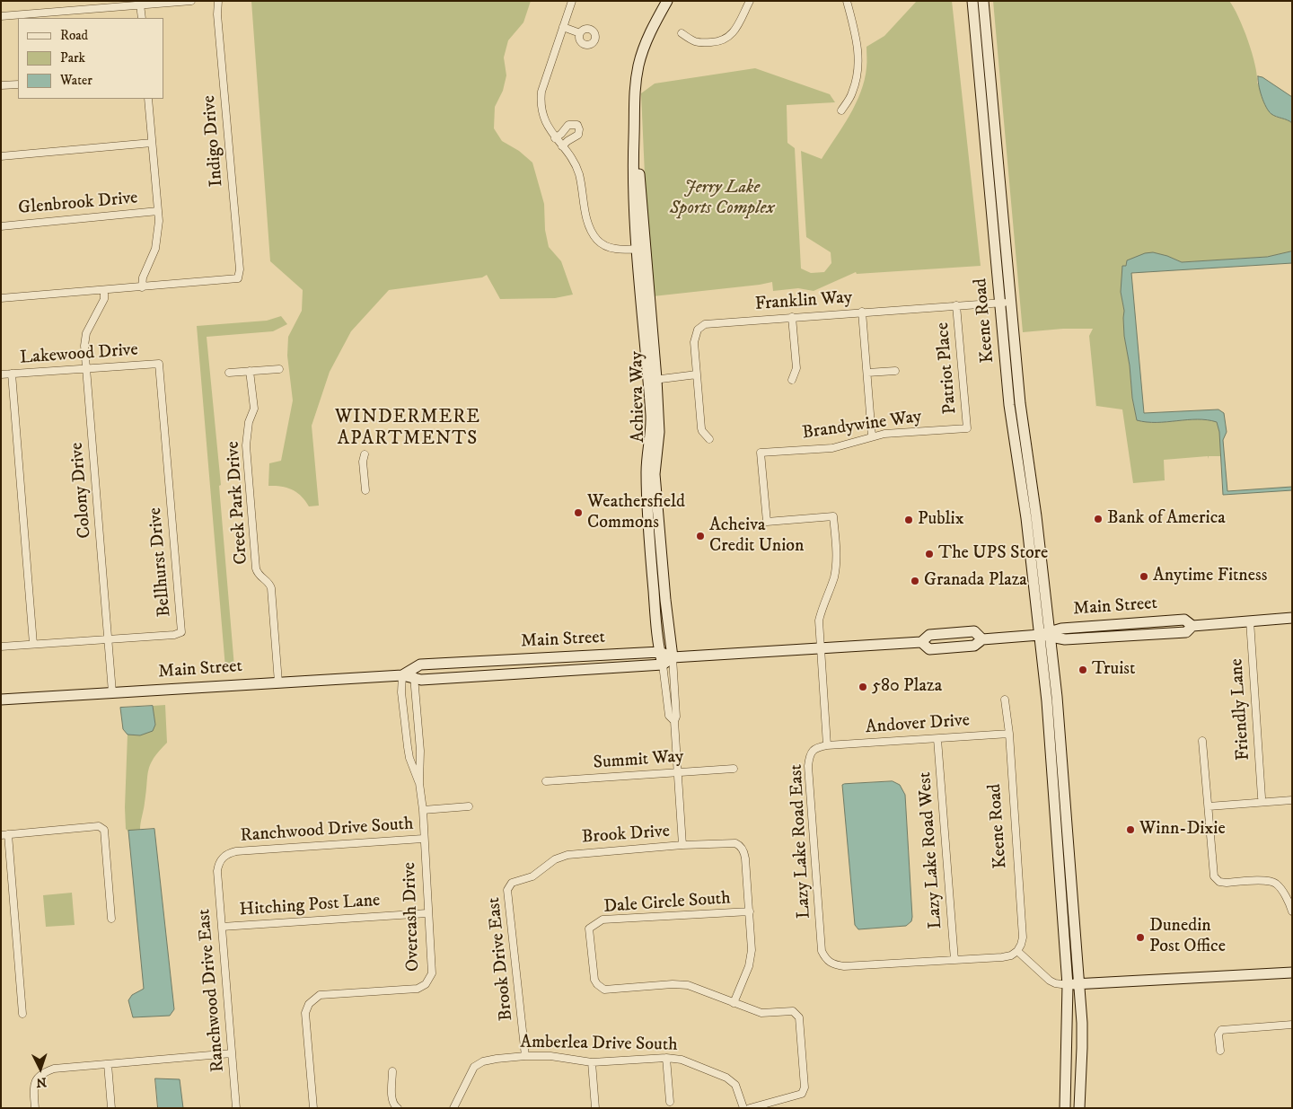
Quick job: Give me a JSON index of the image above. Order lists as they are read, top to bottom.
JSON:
{
  "streets": {
    "main road": ["Keene Road", "Achieva Way", "Main Street"],
    "street": [
      "Indigo Drive",
      "Glenbrook Drive",
      "Franklin Way",
      "Lakewood Drive",
      "Patriot Place",
      "Brandywine Way",
      "Colony Drive",
      "Creek Park Drive",
      "Bellhurst Drive",
      "Friendly Lane",
      "Andover Drive",
      "Summit Way",
      "Ranchwood Drive South",
      "Brook Drive",
      "Lazy Lake Road East",
      "Lazy Lake Road West",
      "Dale Circle South",
      "Hitching Post Lane",
      "Overcash Drive",
      "Brook Drive East",
      "Ranchwood Drive East",
      "Amberlea Drive South"
    ]
  },
  "crossings": [
    ["Franklin Way", "Keene Road"],
    ["Franklin Way", "Patriot Place"],
    ["Keene Road", "Main Street"],
    ["Keene Road", "Andover Drive"],
    ["Lakewood Drive", "Colony Drive"],
    ["Lakewood Drive", "Bellhurst Drive"],
    ["Patriot Place", "Brandywine Way"],
    ["Achieva Way", "Main Street"],
    ["Brandywine Way", "Main Street"],
    ["Colony Drive", "Bellhurst Drive"],
    ["Colony Drive", "Main Street"],
    ["Creek Park Drive", "Main Street"],
    ["Main Street", "Friendly Lane"],
    ["Main Street", "Overcash Drive"],
    ["Andover Drive", "Lazy Lake Road East"],
    ["Andover Drive", "Lazy Lake Road West"],
    ["Ranchwood Drive South", "Overcash Drive"],
    ["Ranchwood Drive South", "Ranchwood Drive East"],
    ["Brook Drive", "Dale Circle South"],
    ["Brook Drive", "Brook Drive East"],
    ["Lazy Lake Road East", "Lazy Lake Road West"],
    ["Hitching Post Lane", "Overcash Drive"],
    ["Hitching Post Lane", "Ranchwood Drive East"],
    ["Brook Drive East", "Amberlea Drive South"]
  ],
  "districts": ["WINDERMERE APARTMENTS"],
  "parks": ["Jerry Lake Sports Complex"],
  "places": [
    "Weathersfield Commons",
    "Bank of America",
    "Publix",
    "Acheiva Credit Union",
    "The UPS Store",
    "Anytime Fitness",
    "Granada Plaza",
    "Truist",
    "580 Plaza",
    "Winn-Dixie",
    "Dunedin Post Office"
  ],
  "legend": ["Road", "Park", "Water"],
  "north": "bottom"
}
